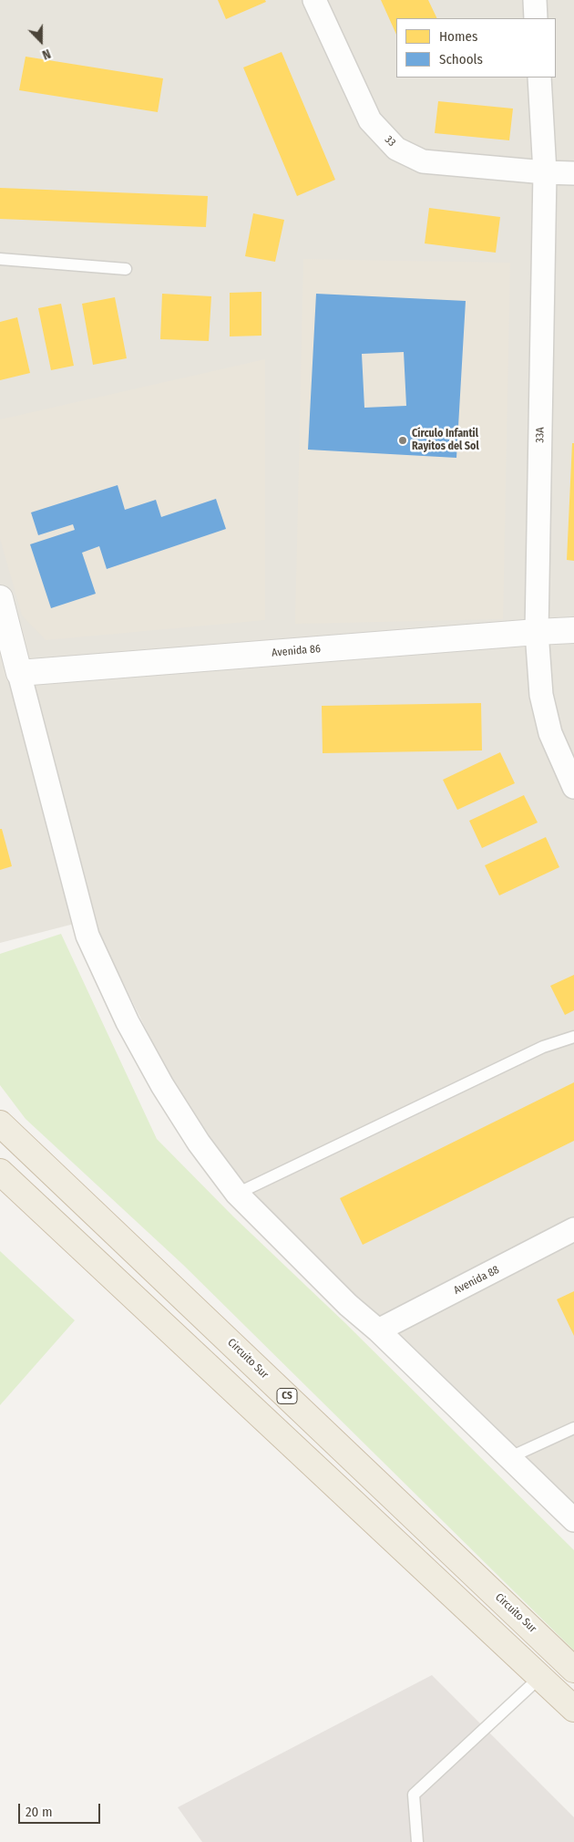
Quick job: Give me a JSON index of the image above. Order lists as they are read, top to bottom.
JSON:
{
  "streets": {
    "highway": ["Circuito Sur", "CS"],
    "street": [
      "33",
      "33A",
      "Avenida 86",
      "Avenida 88"
    ]
  },
  "crossings": [
    ["33", "33A"],
    ["33A", "Avenida 86"]
  ],
  "places": ["Círculo Infantil Rayitos del Sol"],
  "legend": ["Homes", "Schools"],
  "scale_bar": "20 m",
  "north": "bottom"
}
